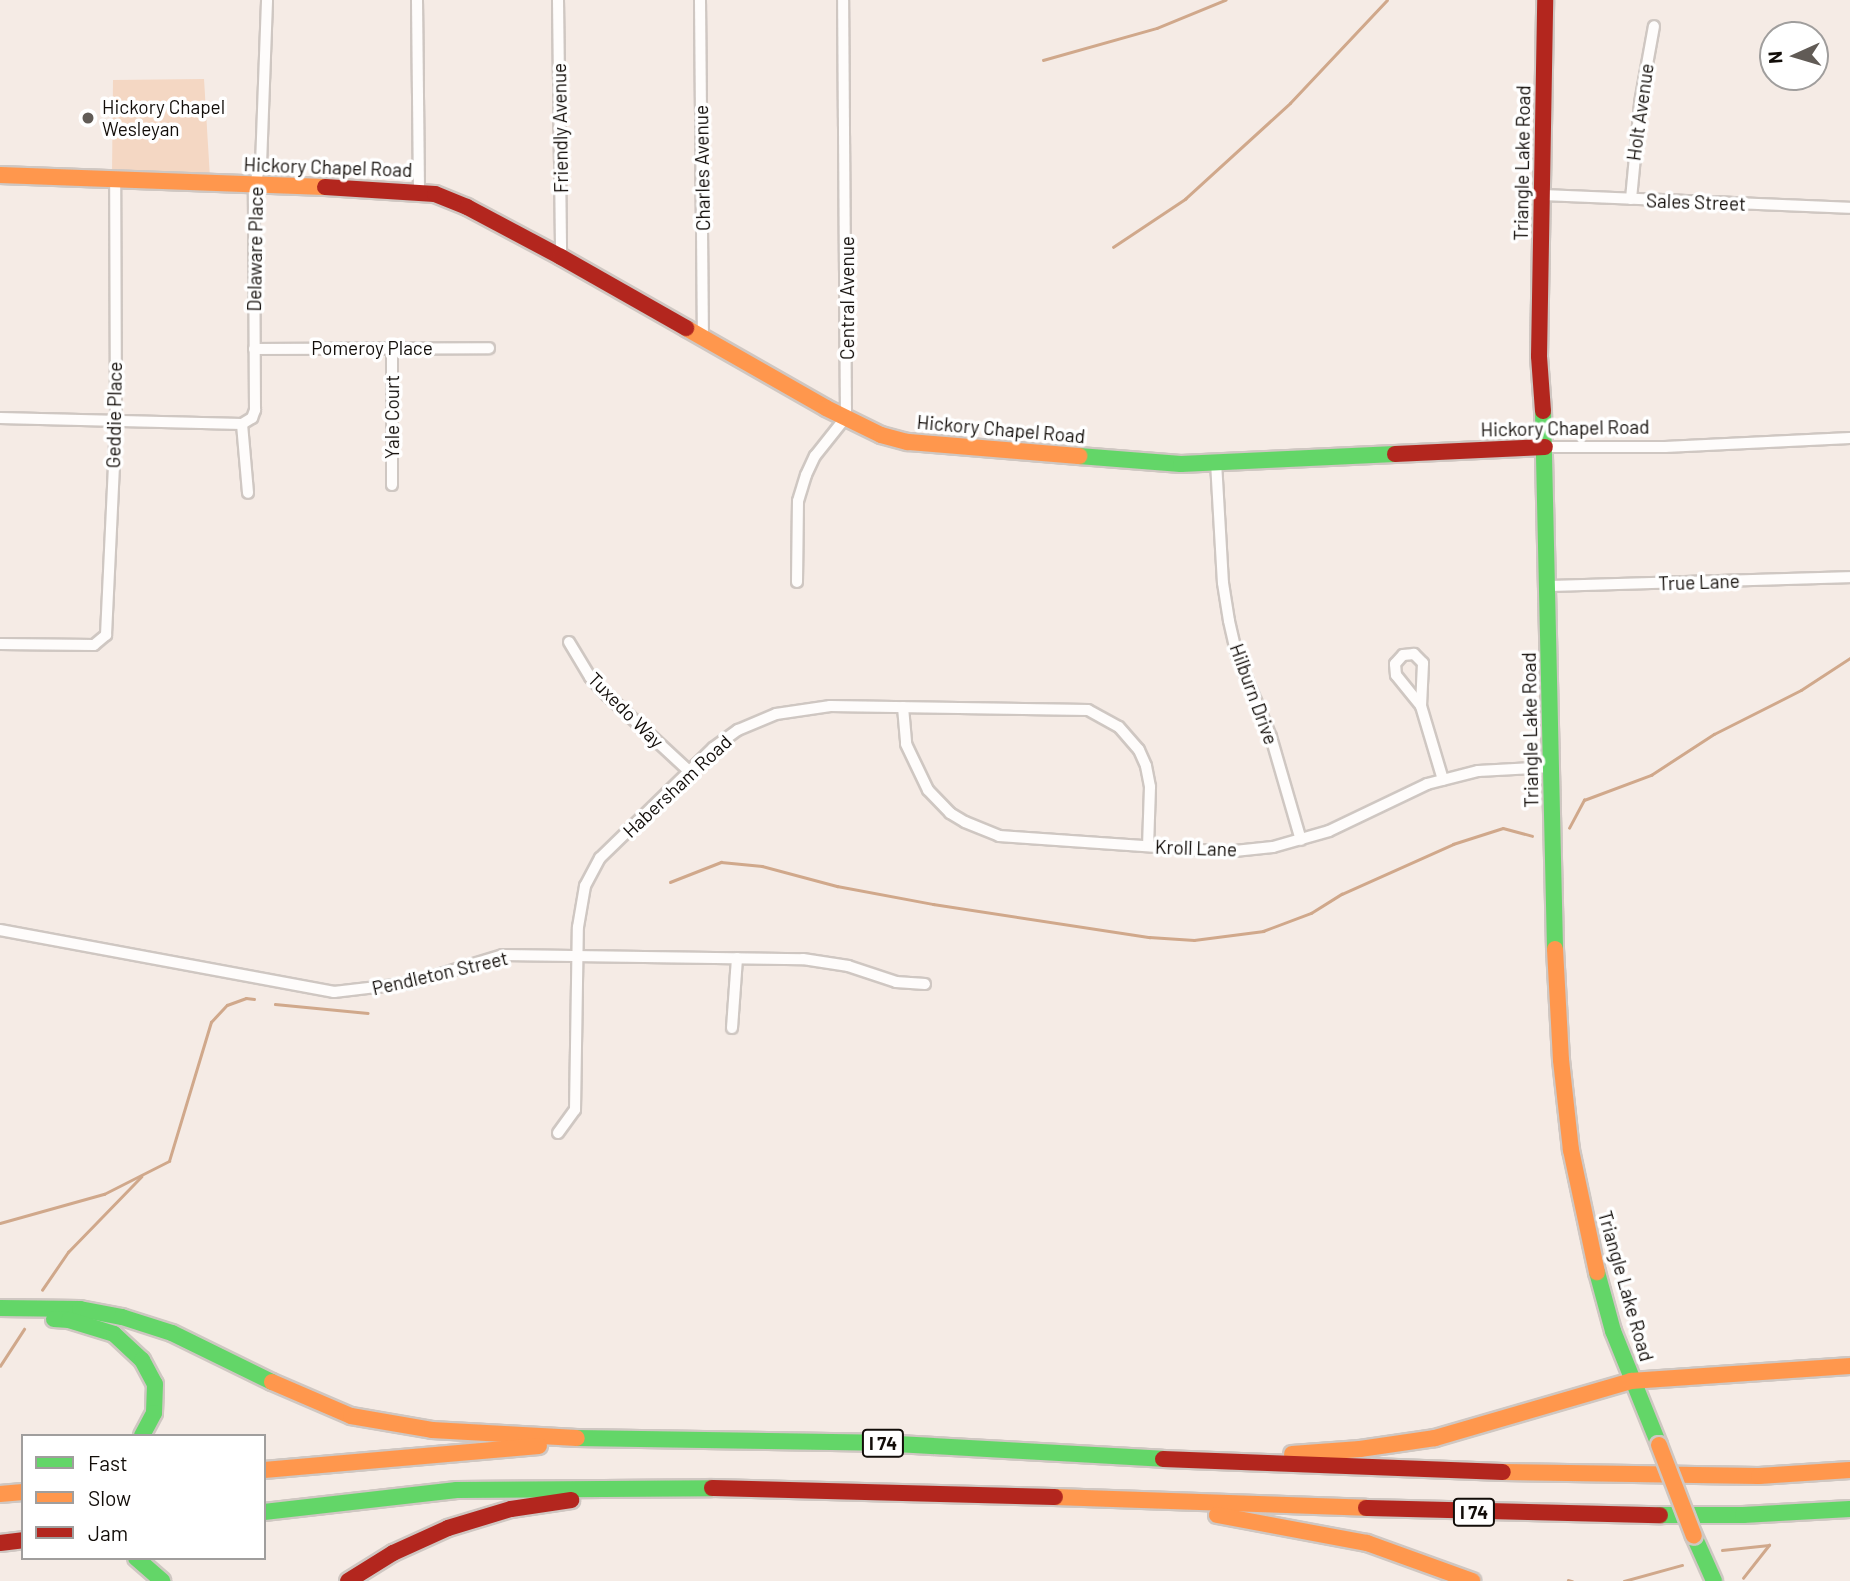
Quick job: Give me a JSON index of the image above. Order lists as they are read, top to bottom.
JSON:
{
  "streets": {
    "main road": ["Triangle Lake Road", "Hickory Chapel Road", "I 74"],
    "street": [
      "Holt Avenue",
      "Friendly Avenue",
      "Charles Avenue",
      "Sales Street",
      "Delaware Place",
      "Central Avenue",
      "Pomeroy Place",
      "Geddie Place",
      "Yale Court",
      "True Lane",
      "Hilburn Drive",
      "Tuxedo Way",
      "Habersham Road",
      "Kroll Lane",
      "Pendleton Street"
    ]
  },
  "crossings": [
    ["Holt Avenue", "Sales Street"],
    ["Friendly Avenue", "Hickory Chapel Road"],
    ["Triangle Lake Road", "Hickory Chapel Road"],
    ["Triangle Lake Road", "Sales Street"],
    ["Triangle Lake Road", "True Lane"],
    ["Triangle Lake Road", "Kroll Lane"],
    ["Hickory Chapel Road", "Charles Avenue"],
    ["Hickory Chapel Road", "Delaware Place"],
    ["Hickory Chapel Road", "Central Avenue"],
    ["Hickory Chapel Road", "Geddie Place"],
    ["Hickory Chapel Road", "Hilburn Drive"],
    ["Delaware Place", "Pomeroy Place"],
    ["Pomeroy Place", "Yale Court"],
    ["Hilburn Drive", "Kroll Lane"],
    ["Tuxedo Way", "Habersham Road"],
    ["Habersham Road", "Kroll Lane"],
    ["Habersham Road", "Pendleton Street"]
  ],
  "places": ["Hickory Chapel Wesleyan"],
  "legend": ["Fast", "Slow", "Jam"],
  "north": "left"
}
